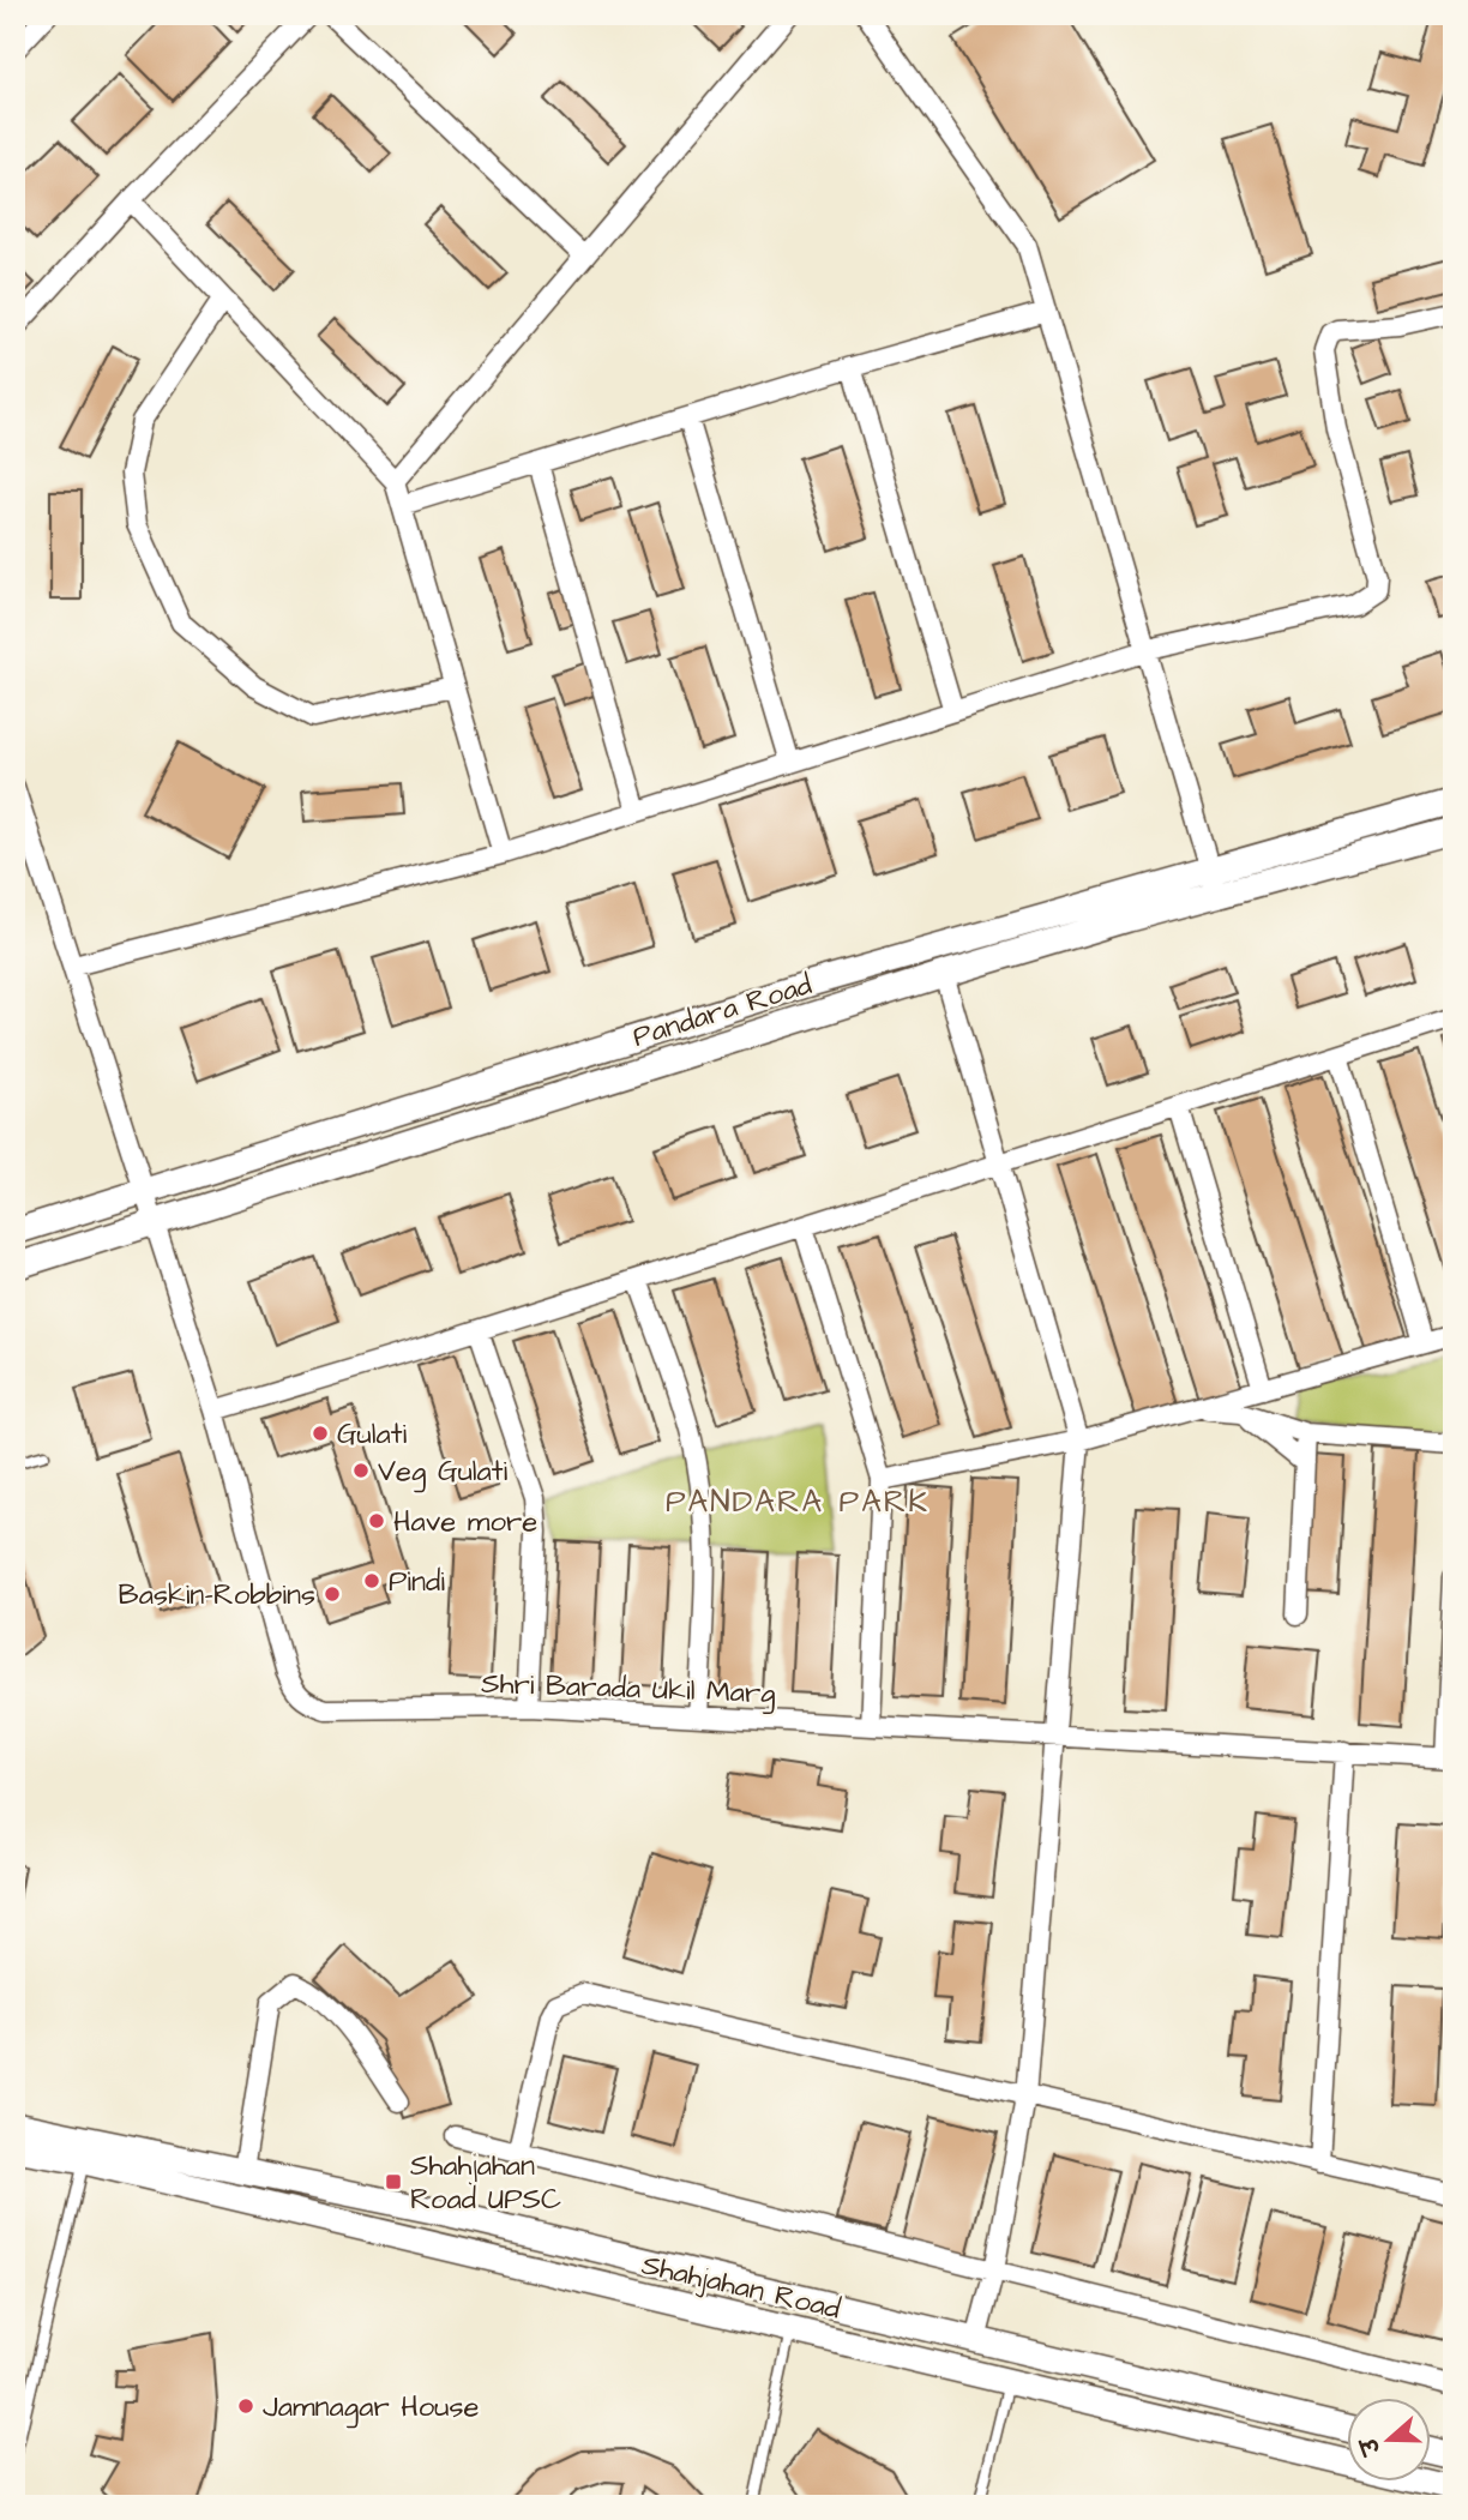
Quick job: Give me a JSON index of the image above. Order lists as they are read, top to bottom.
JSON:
{
  "streets": {
    "main road": ["Pandara Road", "Shahjahan Road"],
    "street": ["Shri Barada Ukil Marg"]
  },
  "crossings": [
    ["Pandara Road", "Shri Barada Ukil Marg"]
  ],
  "districts": ["PANDARA PARK"],
  "places": {
    "other": [
      "Gulati",
      "Veg Gulati",
      "Have more",
      "Pindi",
      "Baskin-Robbins",
      "Jamnagar House"
    ],
    "transit": ["Shahjahan Road UPSC"]
  },
  "north": "left"
}
